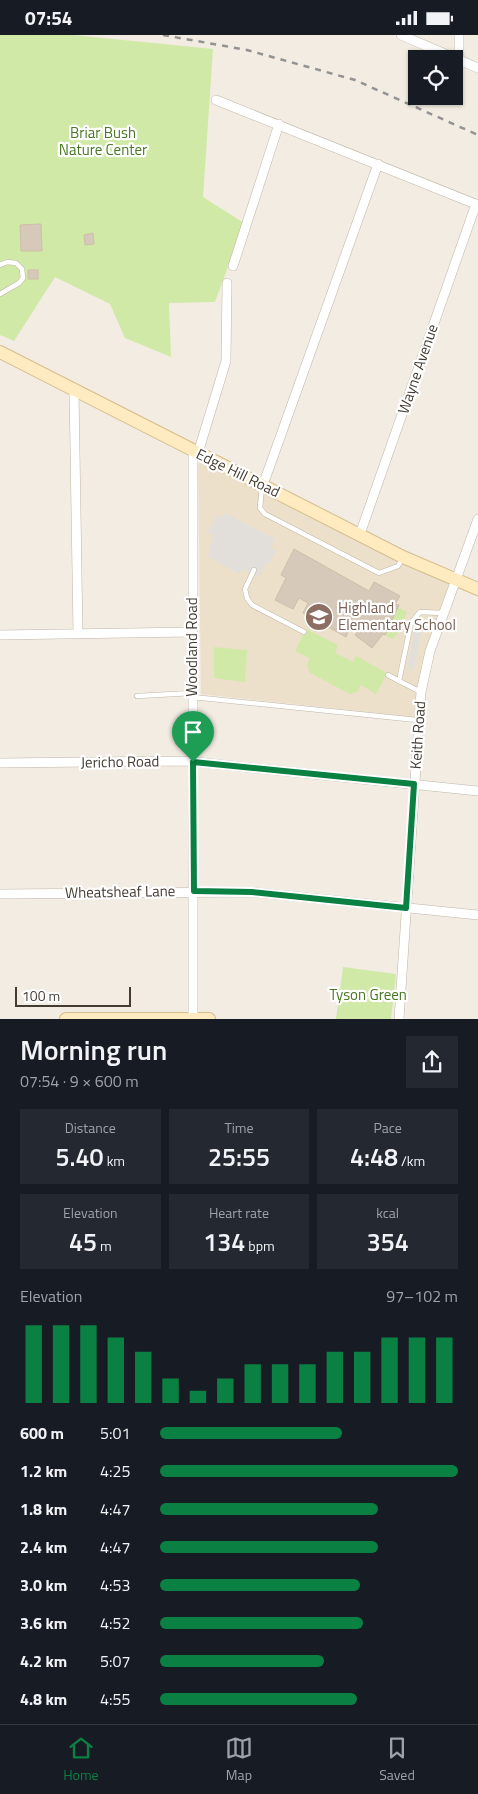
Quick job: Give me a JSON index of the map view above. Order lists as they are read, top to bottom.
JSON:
{
  "streets": {
    "street": [
      "Wayne Avenue",
      "Edge Hill Road",
      "Woodland Road",
      "Keith Road",
      "Jericho Road",
      "Wheatsheaf Lane"
    ]
  },
  "crossings": [
    ["Wayne Avenue", "Edge Hill Road"],
    ["Edge Hill Road", "Woodland Road"],
    ["Edge Hill Road", "Keith Road"],
    ["Woodland Road", "Jericho Road"],
    ["Woodland Road", "Wheatsheaf Lane"],
    ["Keith Road", "Jericho Road"],
    ["Keith Road", "Wheatsheaf Lane"]
  ],
  "parks": ["Briar Bush Nature Center", "Tyson Green"],
  "places": {
    "school or university": ["Highland Elementary School"]
  },
  "scale_bar": "100 m",
  "page": {
    "status": "07:54",
    "scale": "100 m",
    "heading": ["Morning run", "07:54 · 9 × 600 m"],
    "stats": [
      ["Distance", "5.40 km"],
      ["Time", "25:55"],
      ["Pace", "4:48 /km"],
      ["Elevation", "45 m"],
      ["Heart rate", "134 bpm"],
      ["kcal", "354"]
    ],
    "chart": ["Elevation", "97–102 m"],
    "list": [
      {
        "name": "600 m",
        "note": "5:01"
      },
      {
        "name": "1.2 km",
        "note": "4:25"
      },
      {
        "name": "1.8 km",
        "note": "4:47"
      },
      {
        "name": "2.4 km",
        "note": "4:47"
      },
      {
        "name": "3.0 km",
        "note": "4:53"
      },
      {
        "name": "3.6 km",
        "note": "4:52"
      },
      {
        "name": "4.2 km",
        "note": "5:07"
      },
      {
        "name": "4.8 km",
        "note": "4:55"
      }
    ],
    "tabs": ["Home", "Map", "Saved"]
  }
}
